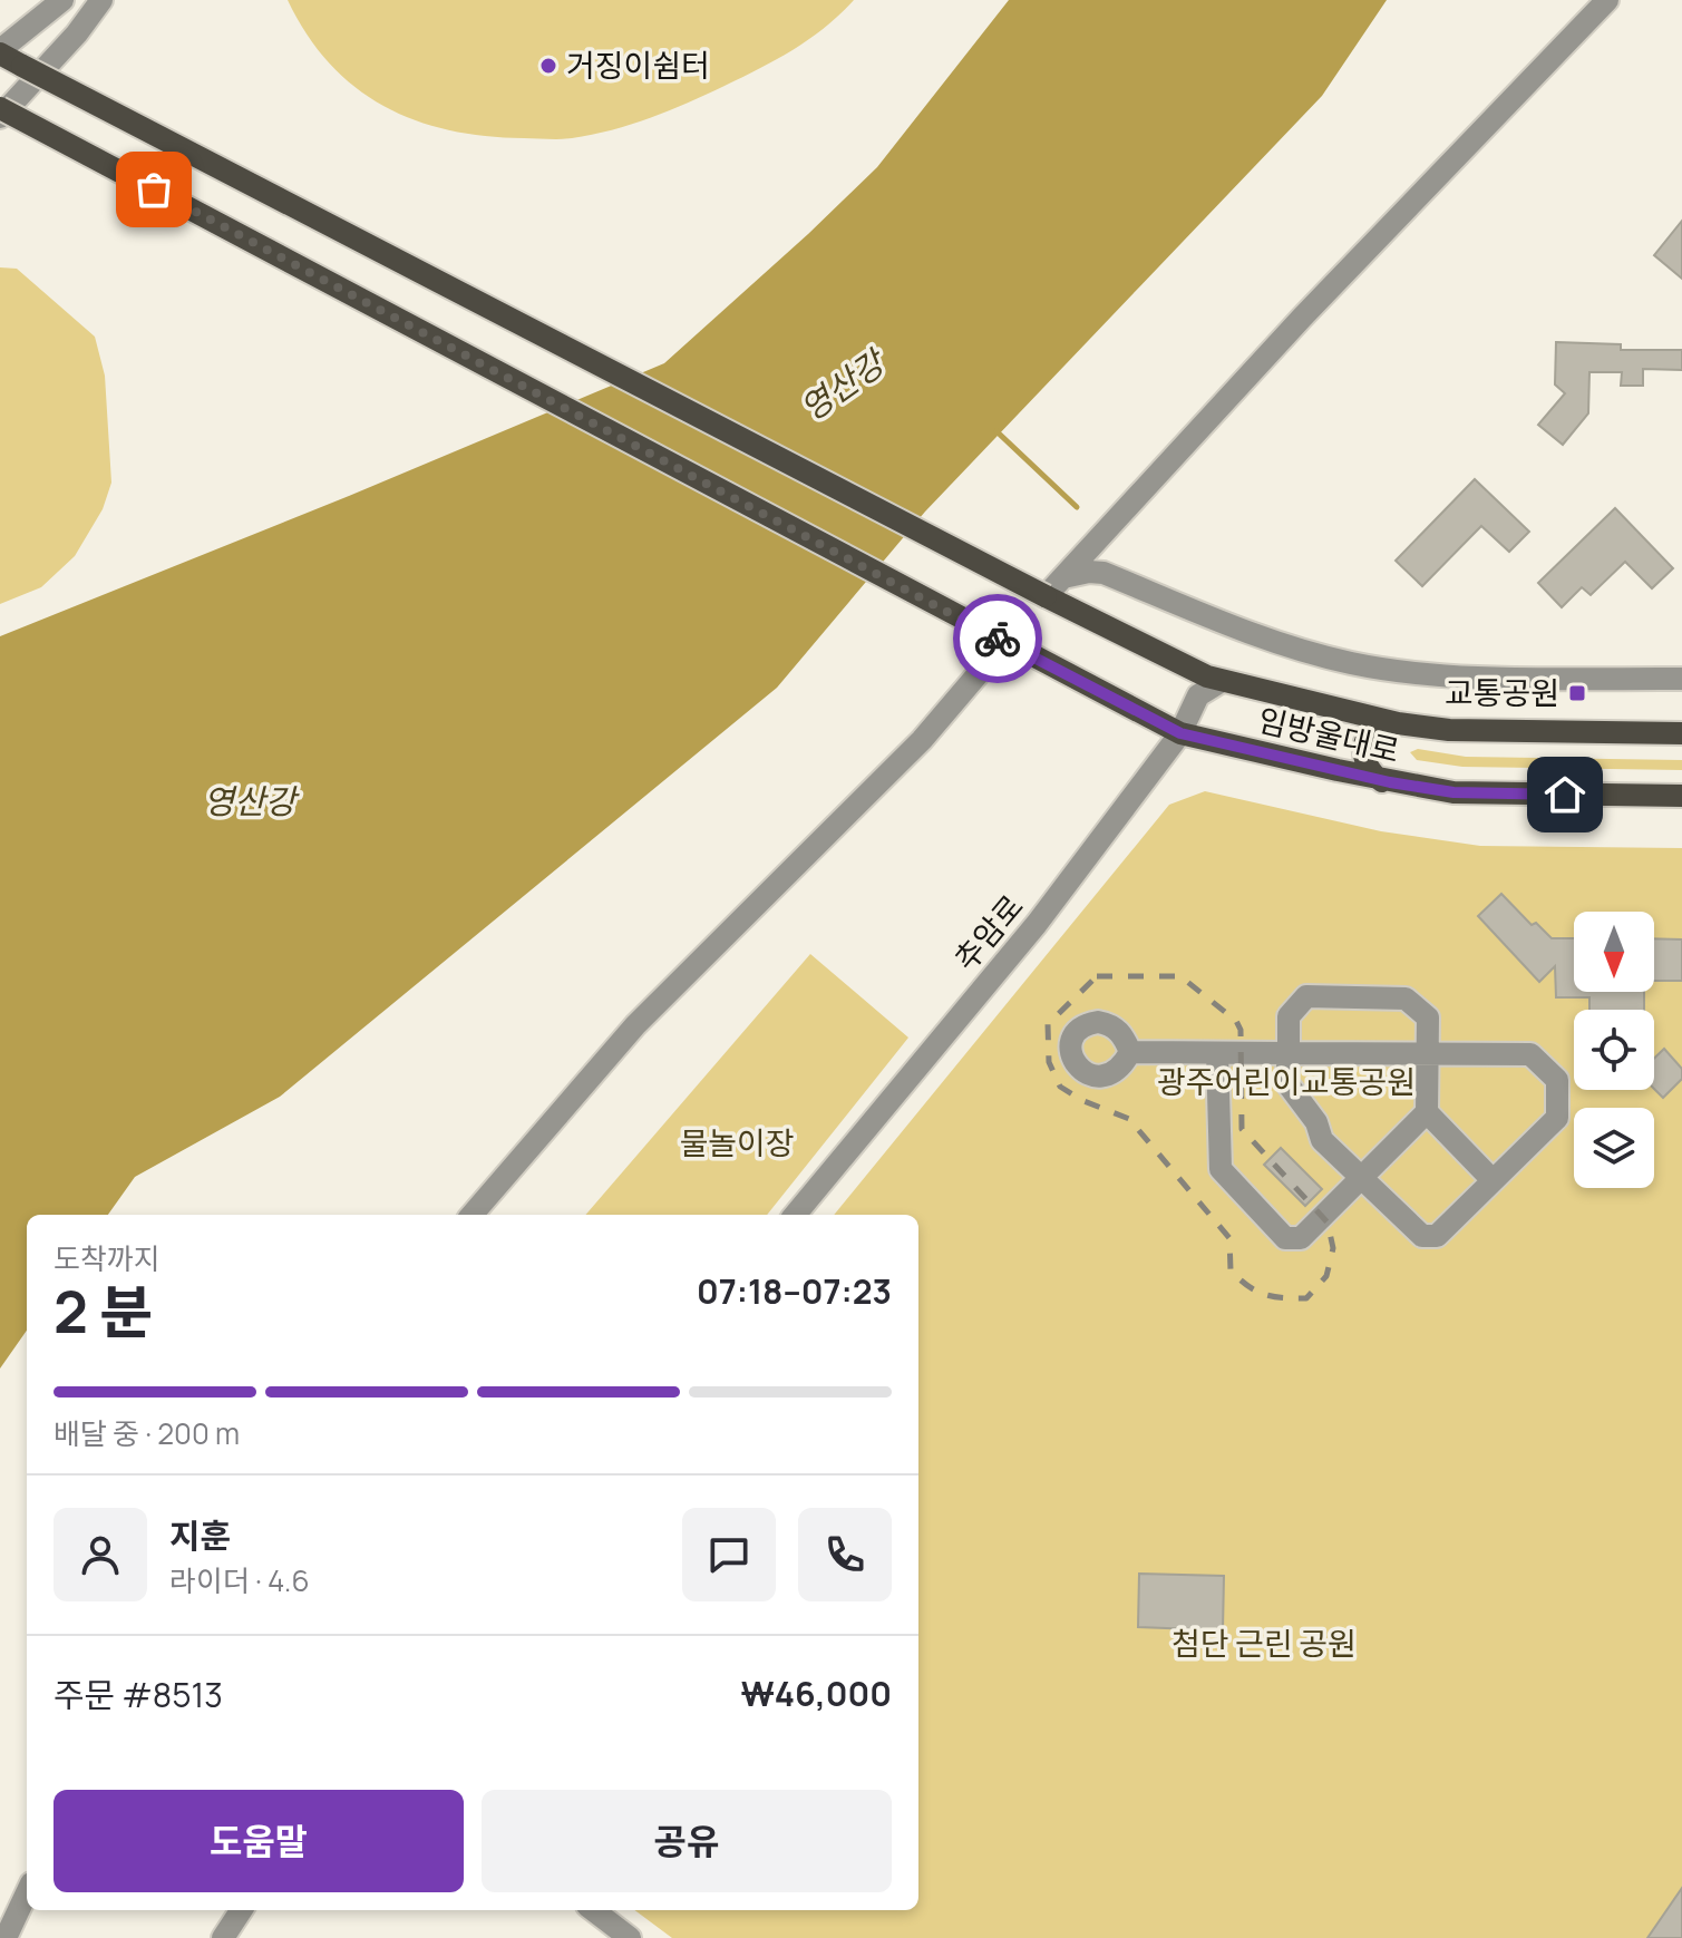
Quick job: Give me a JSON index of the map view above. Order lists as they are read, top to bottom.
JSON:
{
  "streets": {
    "main road": ["임방울대로"],
    "street": ["추암로"]
  },
  "crossings": [
    ["임방울대로", "추암로"]
  ],
  "water": ["영산강"],
  "parks": ["광주어린이교통공원", "물놀이장", "첨단 근린 공원"],
  "places": {
    "other": ["거징이쉼터"],
    "transit": ["교통공원"]
  },
  "north": "bottom",
  "page": {
    "heading": ["2 분", "도착까지", "07:18–07:23"],
    "panel": [
      "지훈",
      "라이더 · 4.6",
      "주문 #8513",
      "₩46,000"
    ],
    "bar": "배달 중 · 200 m",
    "buttons": ["도움말", "공유"]
  }
}
